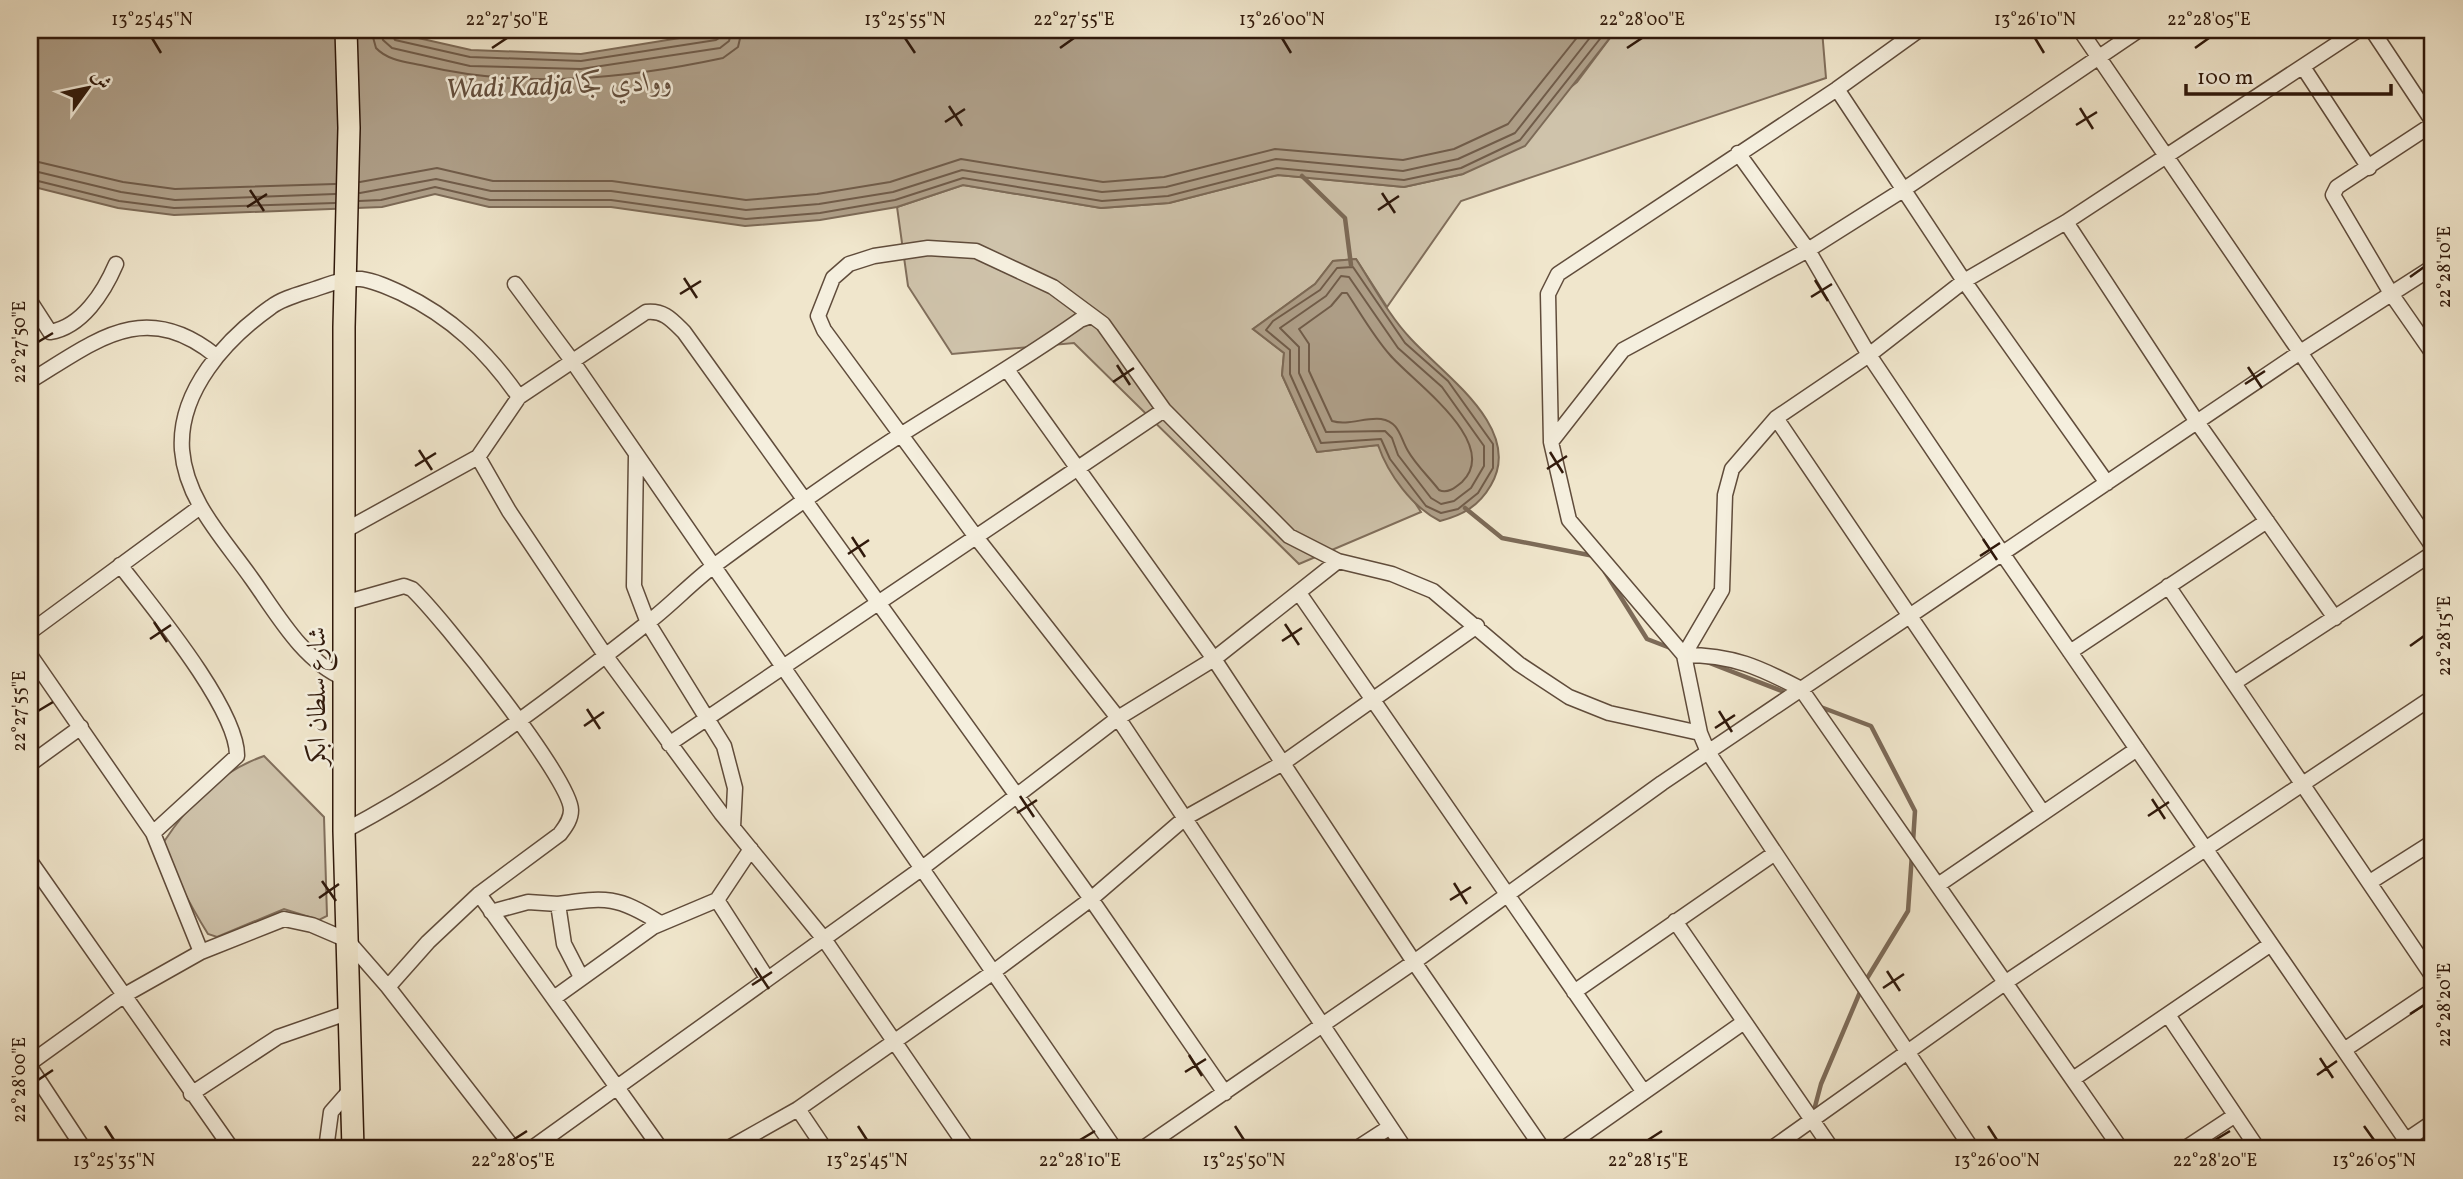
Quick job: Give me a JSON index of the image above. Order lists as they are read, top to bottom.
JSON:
{
  "streets": {
    "highway": ["شارع سلطان ابكر"]
  },
  "water": ["Wadi Kadja ووادي كجا"],
  "scale_bar": "100 m",
  "north": "top right",
  "coordinates": [
    "13°25'45\"N",
    "22°27'50\"E",
    "13°25'55\"N",
    "22°27'55\"E",
    "13°26'00\"N",
    "22°28'00\"E",
    "13°26'10\"N",
    "22°28'05\"E",
    "22°28'10\"E",
    "22°28'15\"E",
    "22°28'20\"E",
    "13°25'35\"N",
    "13°25'50\"N",
    "13°26'05\"N"
  ]
}
